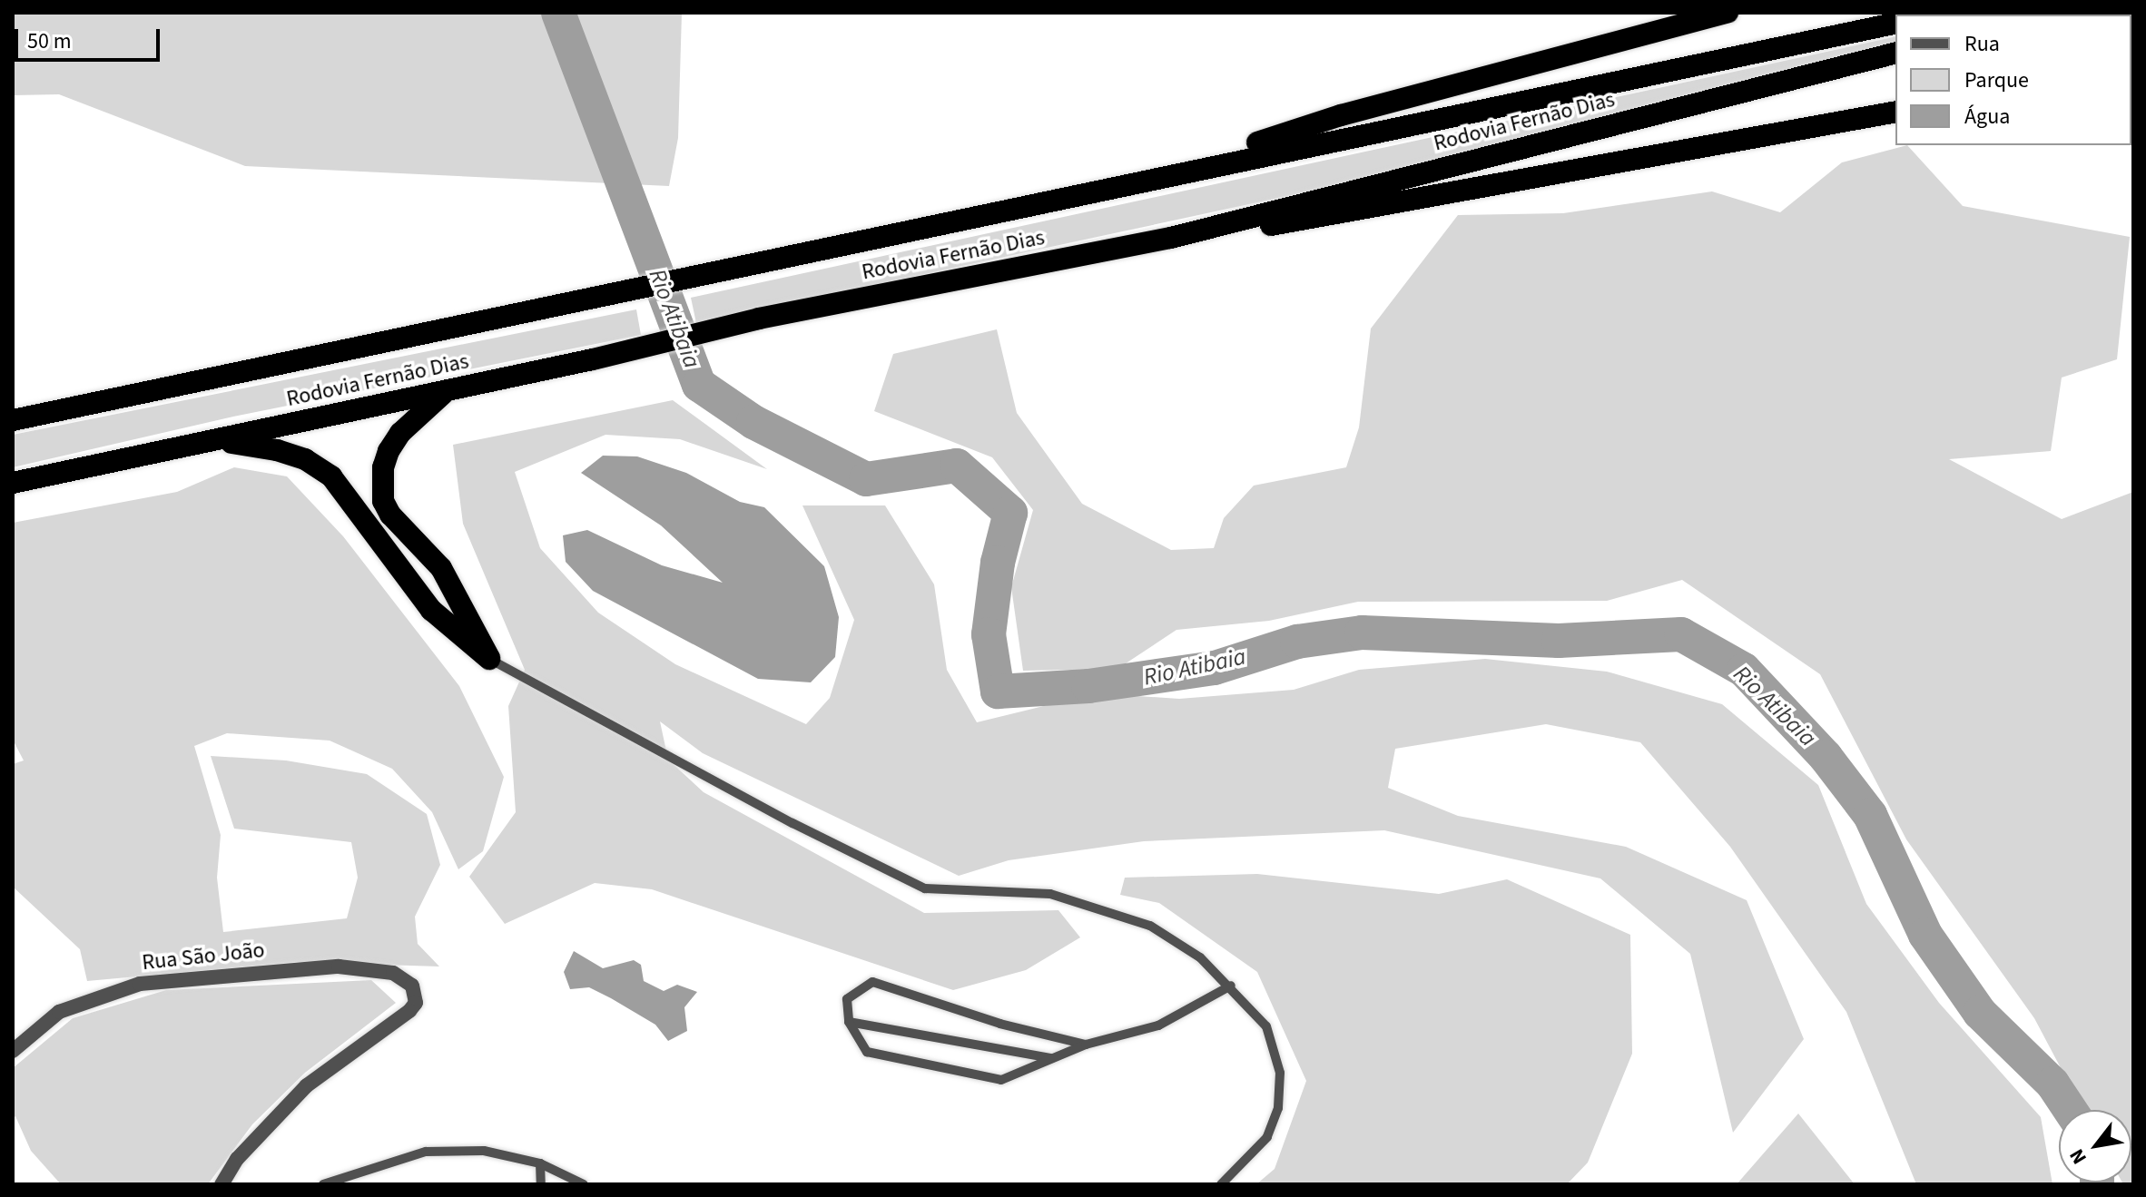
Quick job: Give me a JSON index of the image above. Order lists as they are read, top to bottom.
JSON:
{
  "streets": {
    "highway": ["Rodovia Fernão Dias"],
    "street": ["Rua São João"]
  },
  "water": ["Rio Atibaia"],
  "legend": ["Rua", "Parque", "Água"],
  "scale_bar": "50 m",
  "north": "bottom left"
}
